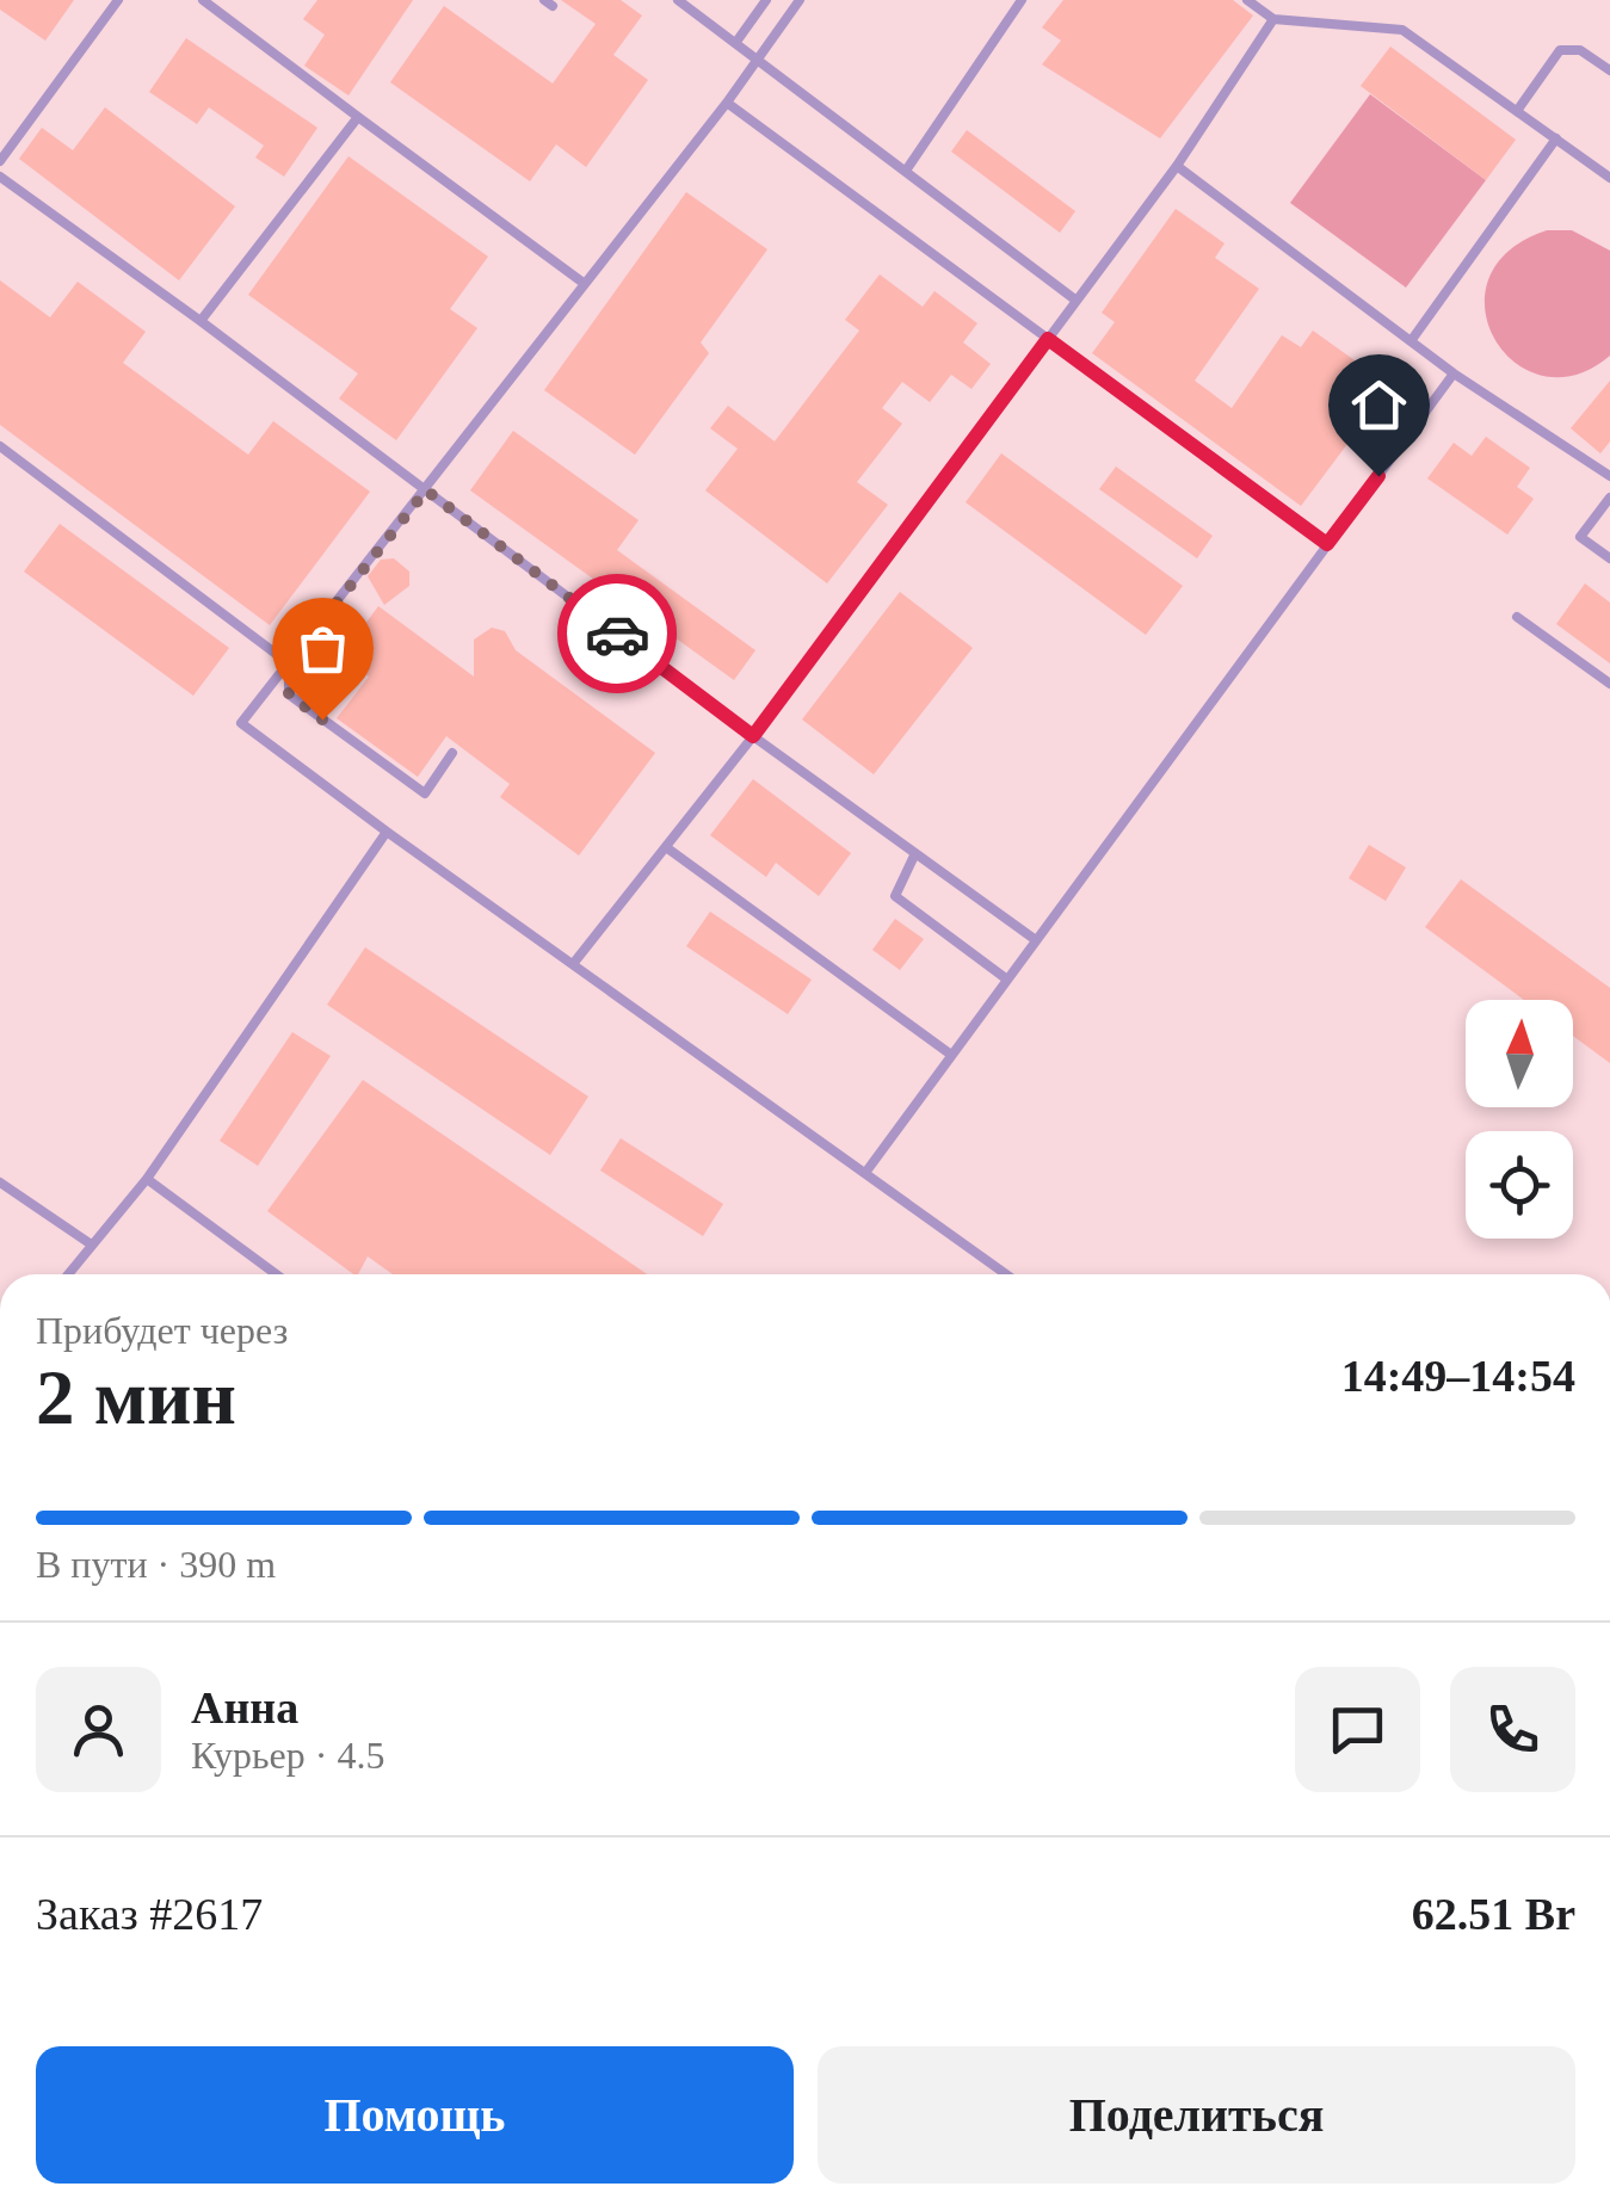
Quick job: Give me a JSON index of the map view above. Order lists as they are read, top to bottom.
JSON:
{
  "north": "top",
  "page": {
    "heading": ["2 мин", "Прибудет через", "14:49–14:54"],
    "panel": [
      "Анна",
      "Курьер · 4.5",
      "Заказ #2617",
      "62.51 Br"
    ],
    "bar": "В пути · 390 m",
    "buttons": ["Помощь", "Поделиться"]
  }
}
